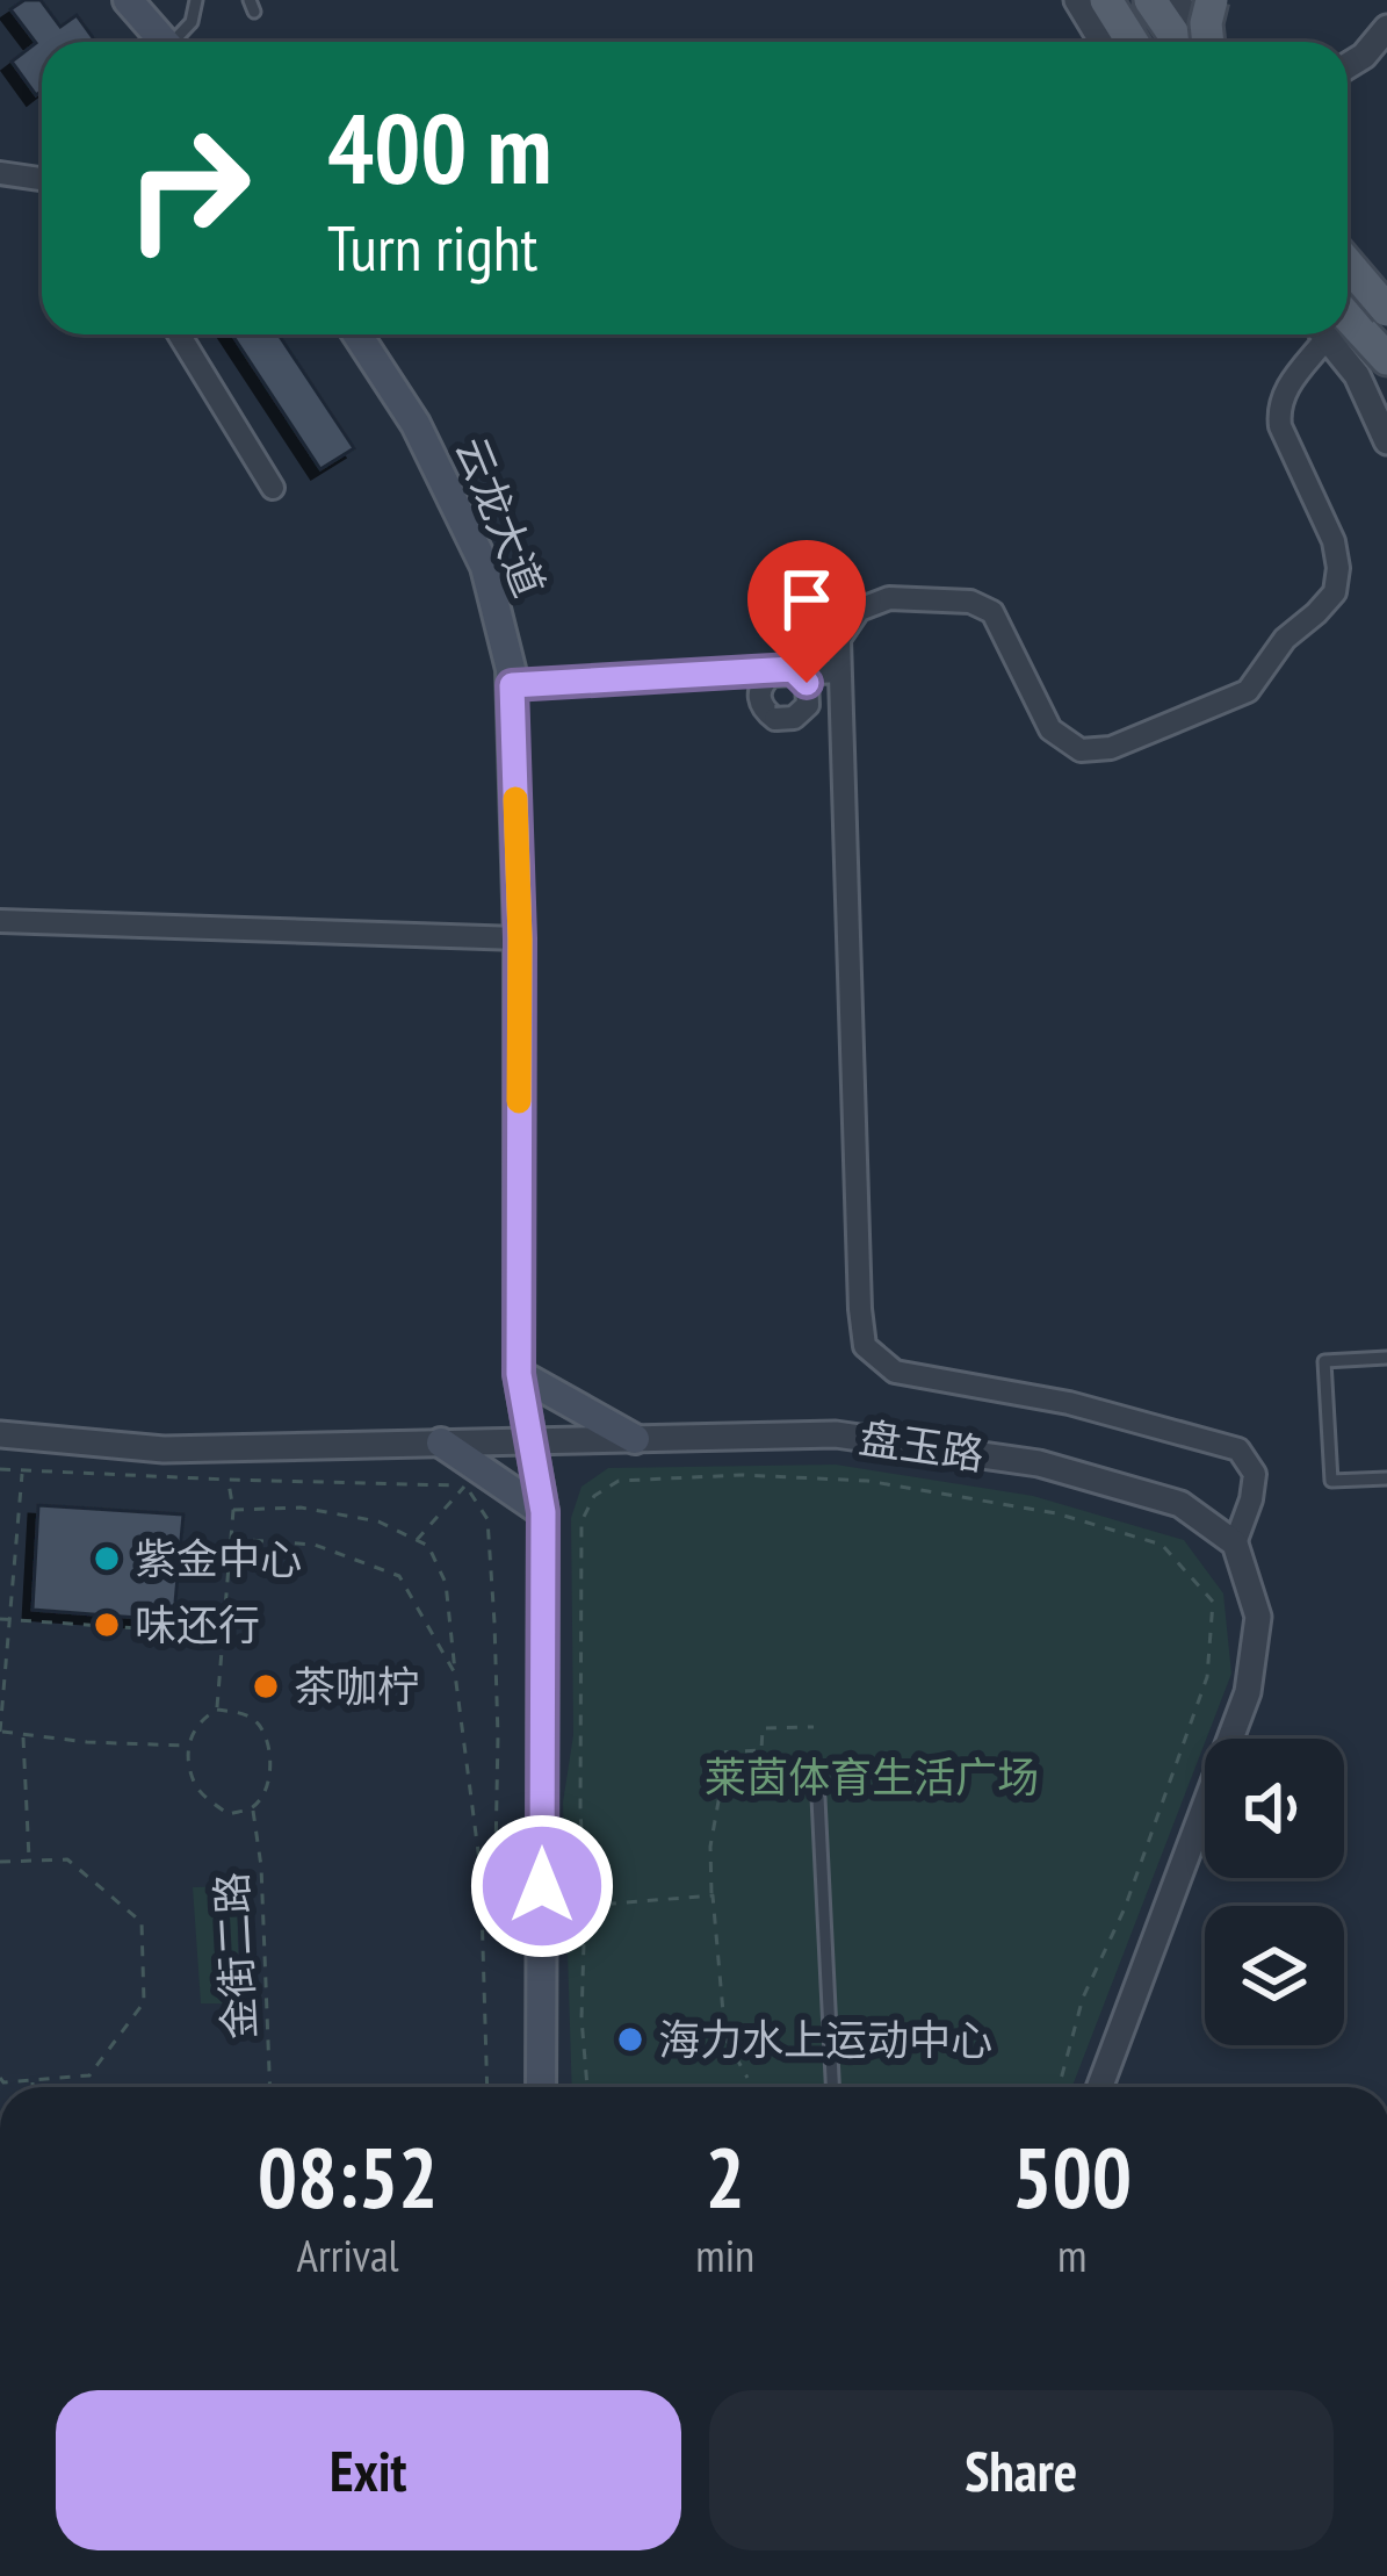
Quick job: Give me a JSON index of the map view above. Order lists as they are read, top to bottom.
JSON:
{
  "streets": {
    "main road": ["云龙大道"],
    "street": ["盘玉路"],
    "path": ["金街二路"]
  },
  "crossings": [
    ["云龙大道", "盘玉路"]
  ],
  "parks": ["莱茵体育生活广场"],
  "places": [
    "紫金中心",
    "味还行",
    "茶咖柠",
    "海力水上运动中心"
  ],
  "page": {
    "turn": ["400 m", "Turn right"],
    "eta": [
      "08:52",
      "Arrival",
      "2",
      "min",
      "500",
      "m"
    ],
    "buttons": ["Exit", "Share"]
  }
}
